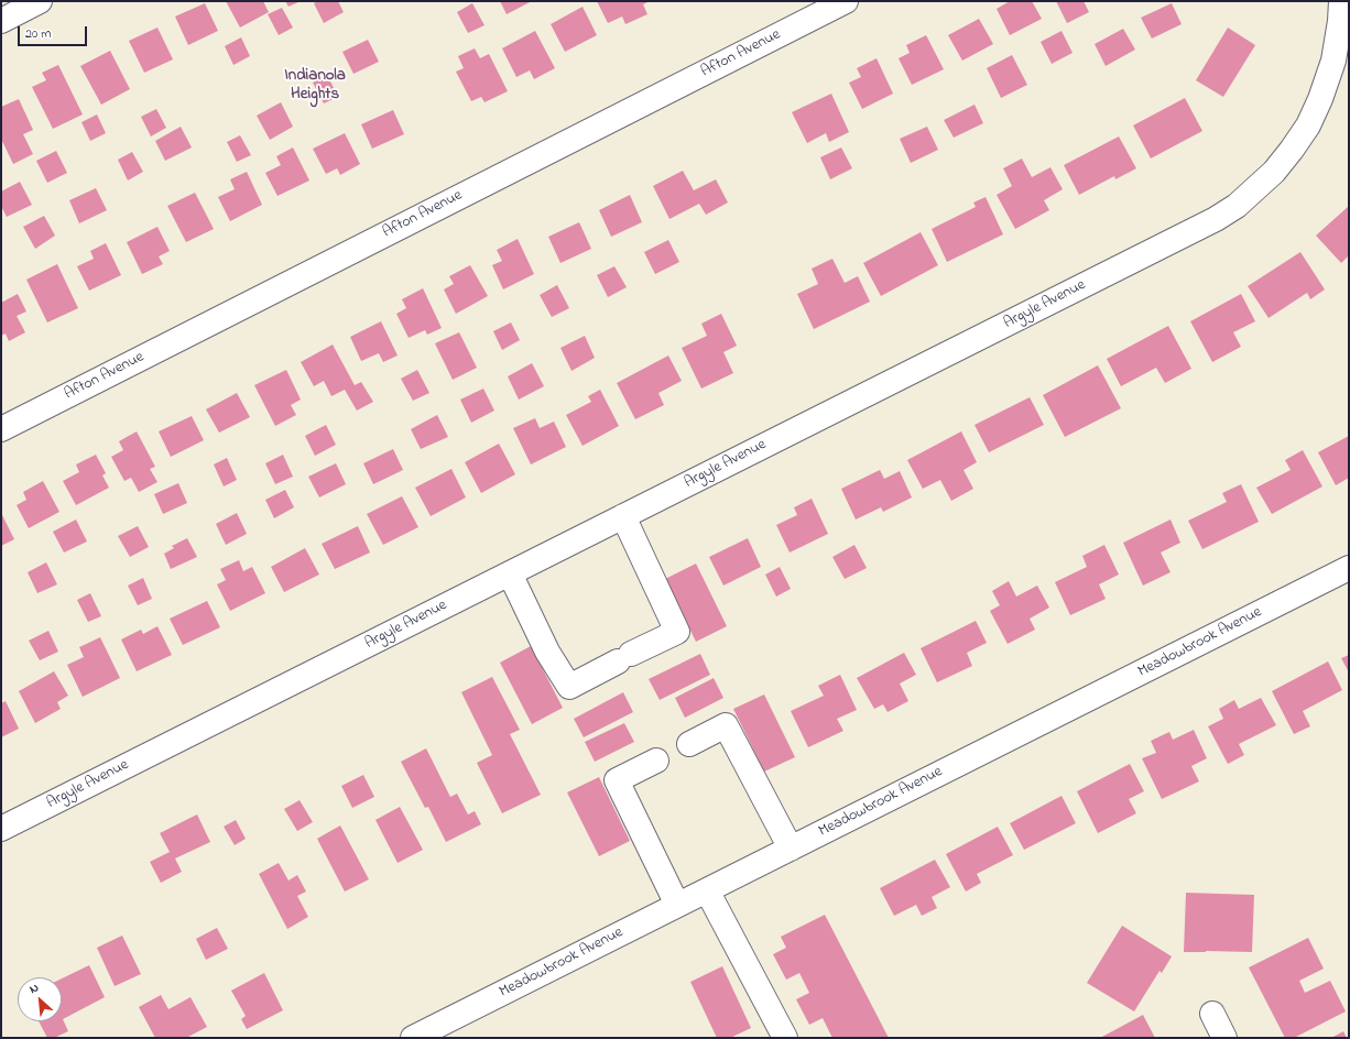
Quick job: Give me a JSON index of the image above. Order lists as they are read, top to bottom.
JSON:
{
  "streets": {
    "street": ["Afton Avenue", "Argyle Avenue", "Meadowbrook Avenue"]
  },
  "districts": ["Indianola Heights"],
  "scale_bar": "20 m",
  "north": "top left"
}
